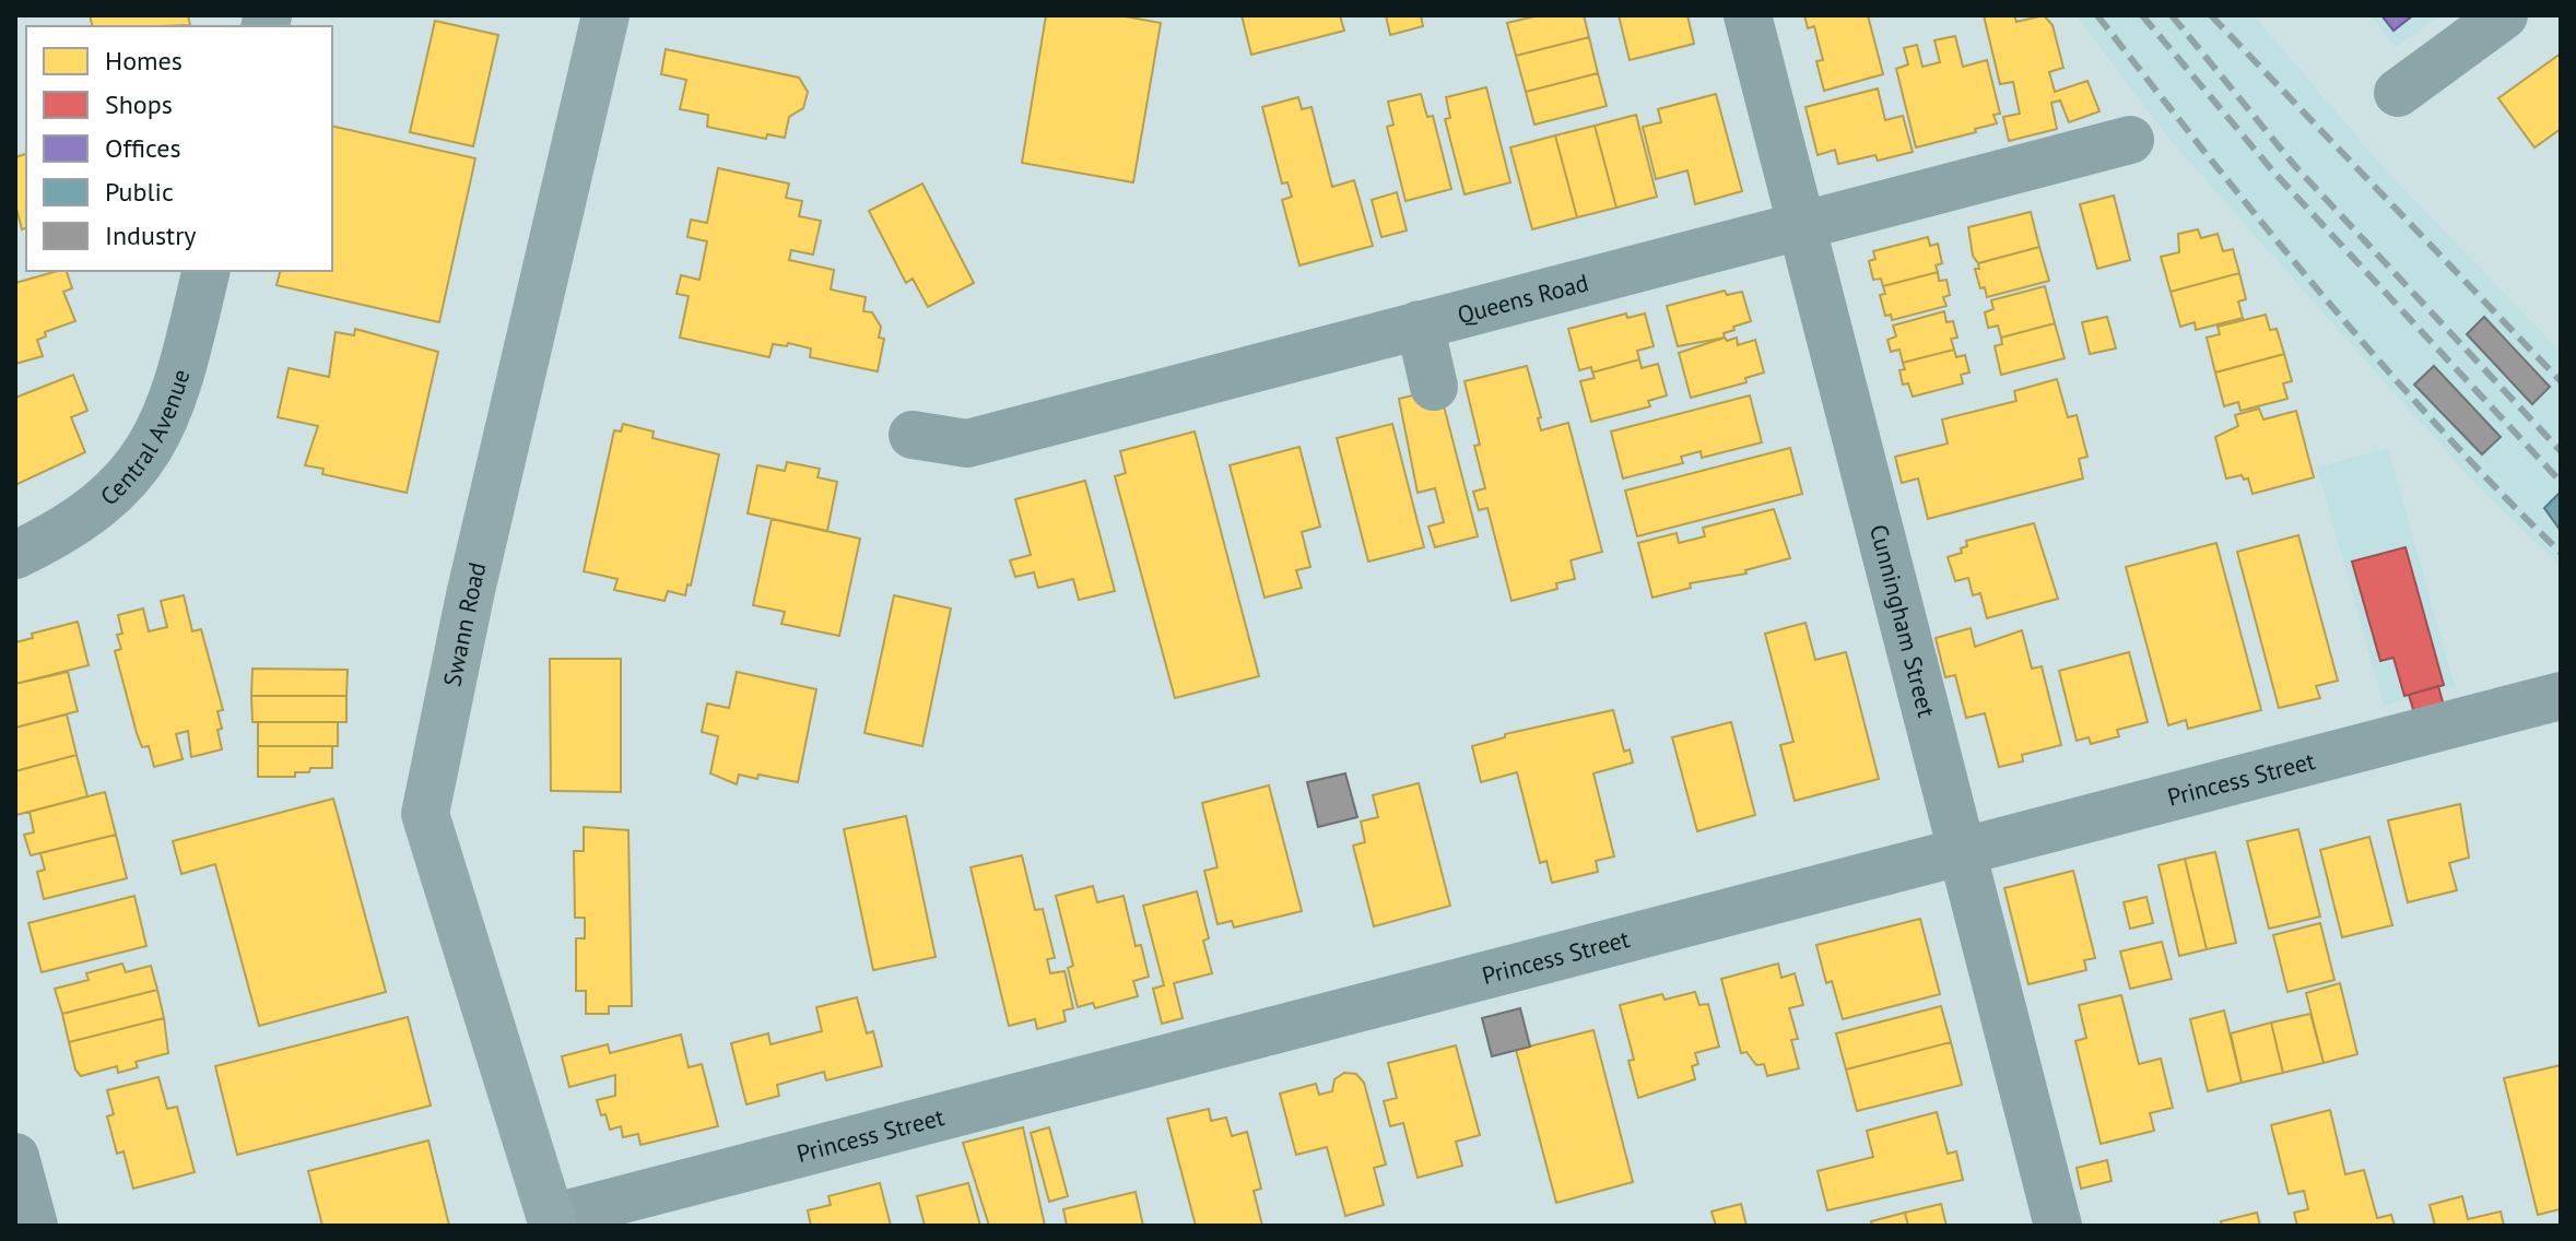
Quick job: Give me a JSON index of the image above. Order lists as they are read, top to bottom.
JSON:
{
  "streets": {
    "main road": ["Swann Road"],
    "street": [
      "Queens Road",
      "Central Avenue",
      "Cunningham Street",
      "Princess Street"
    ]
  },
  "crossings": [
    ["Queens Road", "Cunningham Street"],
    ["Cunningham Street", "Princess Street"],
    ["Swann Road", "Princess Street"]
  ],
  "legend": [
    "Homes",
    "Shops",
    "Offices",
    "Public",
    "Industry"
  ]
}
